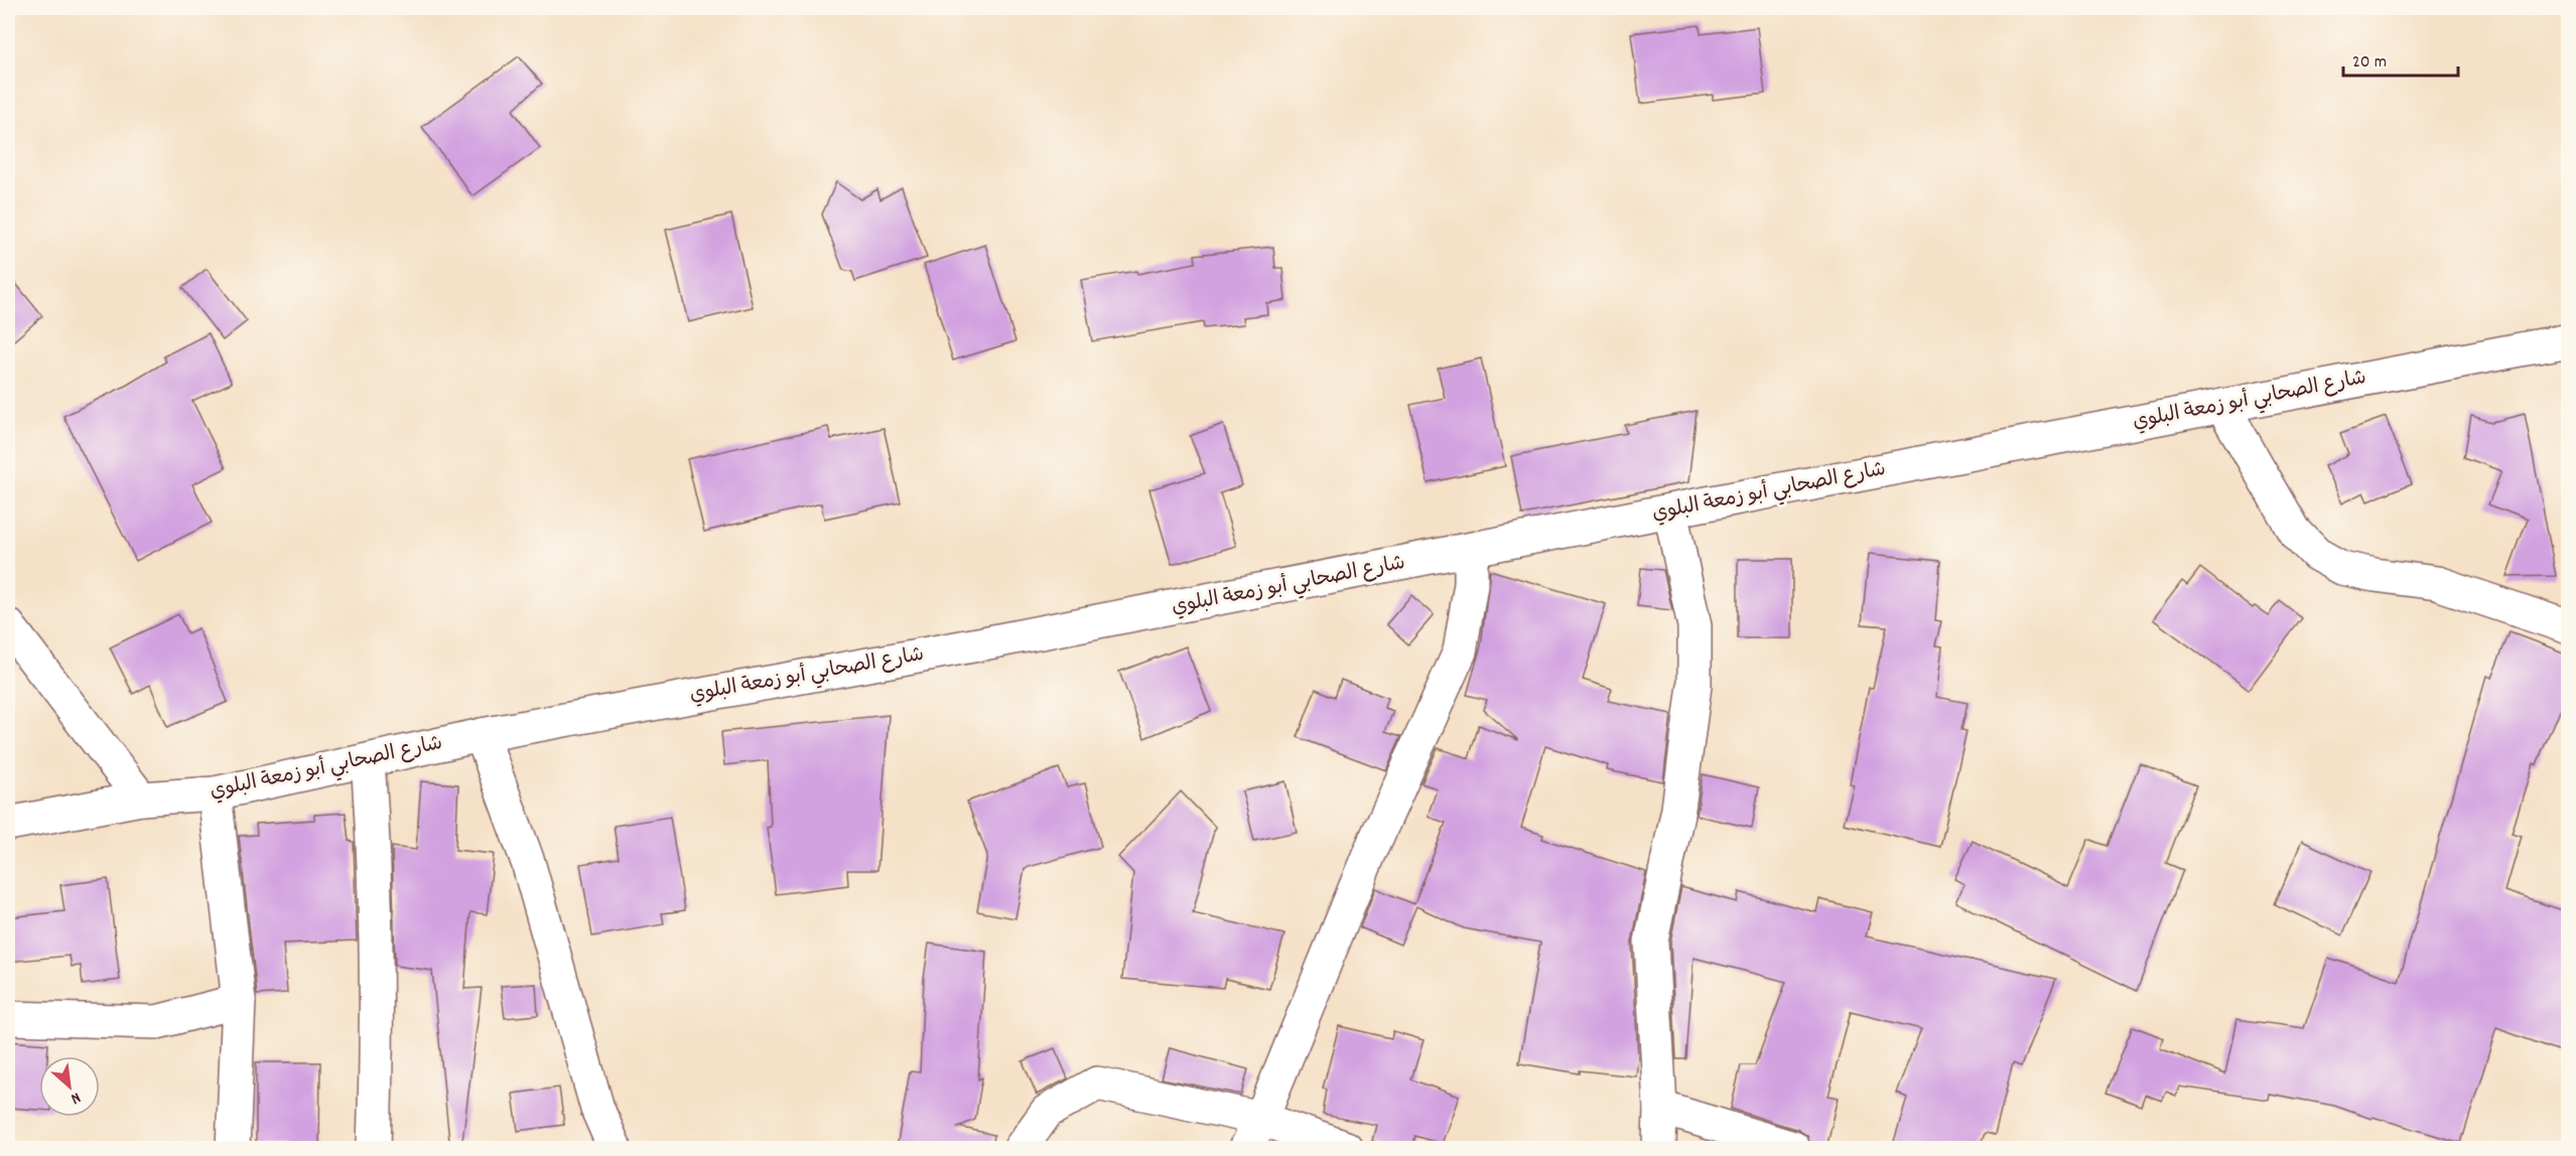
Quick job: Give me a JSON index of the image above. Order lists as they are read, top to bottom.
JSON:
{
  "streets": {
    "street": ["شارع الصحابي أبو زمعة البلوي"]
  },
  "scale_bar": "20 m",
  "north": "bottom right"
}
